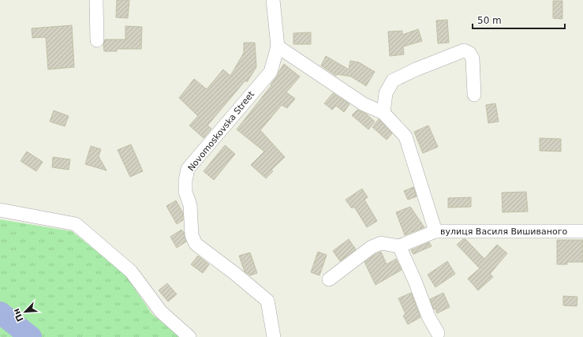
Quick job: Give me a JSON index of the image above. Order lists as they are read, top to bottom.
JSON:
{
  "streets": {
    "street": ["Novomoskovska Street", "вулиця Василя Вишиваного"]
  },
  "crossings": [
    ["Novomoskovska Street", "вулиця Василя Вишиваного"]
  ],
  "scale_bar": "50 m",
  "north": "bottom left"
}
